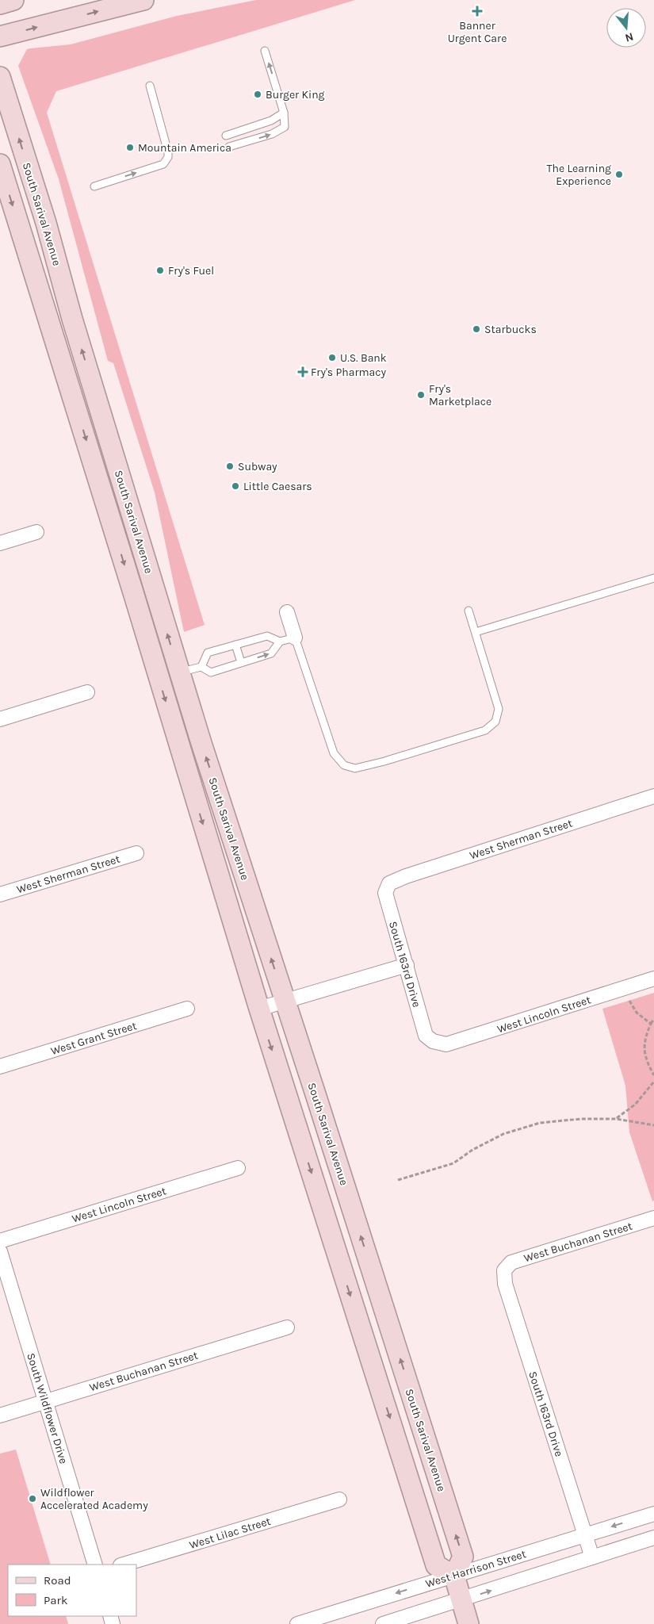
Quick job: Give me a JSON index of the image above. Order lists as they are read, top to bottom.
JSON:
{
  "streets": {
    "main road": ["South Sarival Avenue"],
    "street": [
      "West Sherman Street",
      "South 163rd Drive",
      "West Lincoln Street",
      "West Grant Street",
      "West Buchanan Street",
      "South Wildflower Drive",
      "West Lilac Street",
      "West Harrison Street"
    ]
  },
  "crossings": [
    ["South Sarival Avenue", "West Harrison Street"],
    ["West Sherman Street", "South 163rd Drive"],
    ["South 163rd Drive", "West Lincoln Street"],
    ["South 163rd Drive", "West Buchanan Street"],
    ["South 163rd Drive", "West Harrison Street"],
    ["West Buchanan Street", "South Wildflower Drive"]
  ],
  "places": {
    "health": ["Banner Urgent Care", "Fry's Pharmacy"],
    "other": [
      "Burger King",
      "Mountain America",
      "The Learning Experience",
      "Fry's Fuel",
      "Starbucks",
      "U.S. Bank",
      "Fry's Marketplace",
      "Subway",
      "Little Caesars",
      "Wildflower Accelerated Academy"
    ]
  },
  "legend": ["Road", "Park"],
  "north": "bottom"
}
